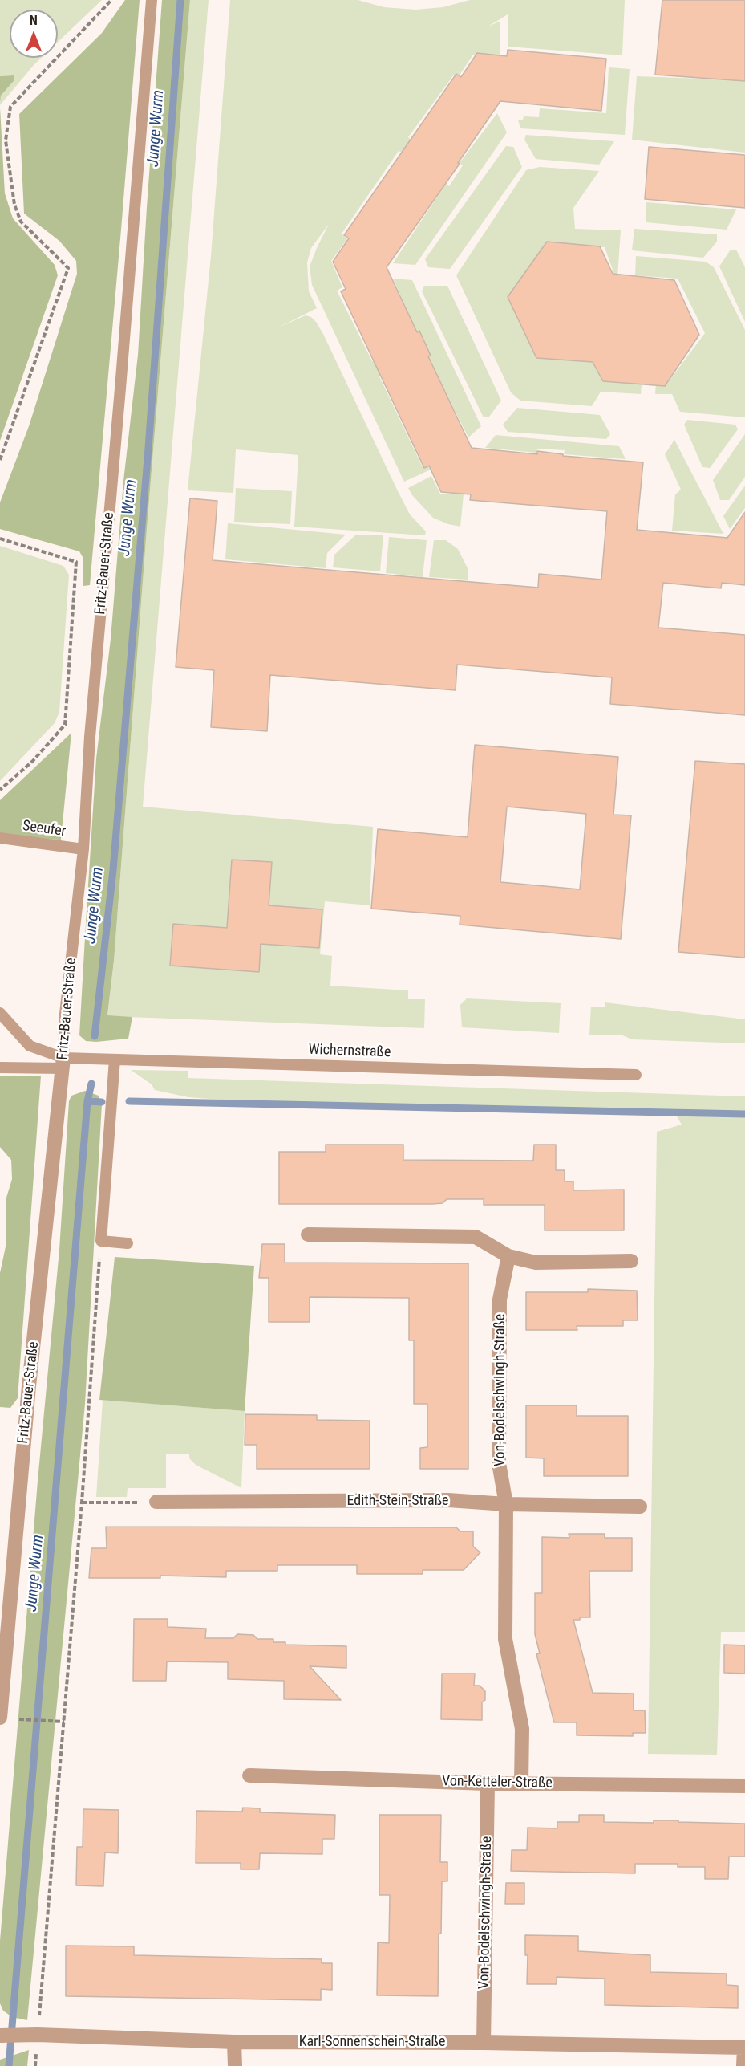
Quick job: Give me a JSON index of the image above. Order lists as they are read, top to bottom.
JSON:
{
  "streets": {
    "street": [
      "Fritz-Bauer-Straße",
      "Von-Bodelschwingh-Straße",
      "Edith-Stein-Straße",
      "Von-Ketteler-Straße",
      "Karl-Sonnenschein-Straße"
    ],
    "lane": ["Seeufer", "Wichernstraße"]
  },
  "crossings": [
    ["Fritz-Bauer-Straße", "Seeufer"],
    ["Fritz-Bauer-Straße", "Wichernstraße"],
    ["Von-Bodelschwingh-Straße", "Edith-Stein-Straße"],
    ["Von-Bodelschwingh-Straße", "Von-Ketteler-Straße"],
    ["Von-Bodelschwingh-Straße", "Karl-Sonnenschein-Straße"]
  ],
  "water": ["Junge Wurm"],
  "north": "top"
}
